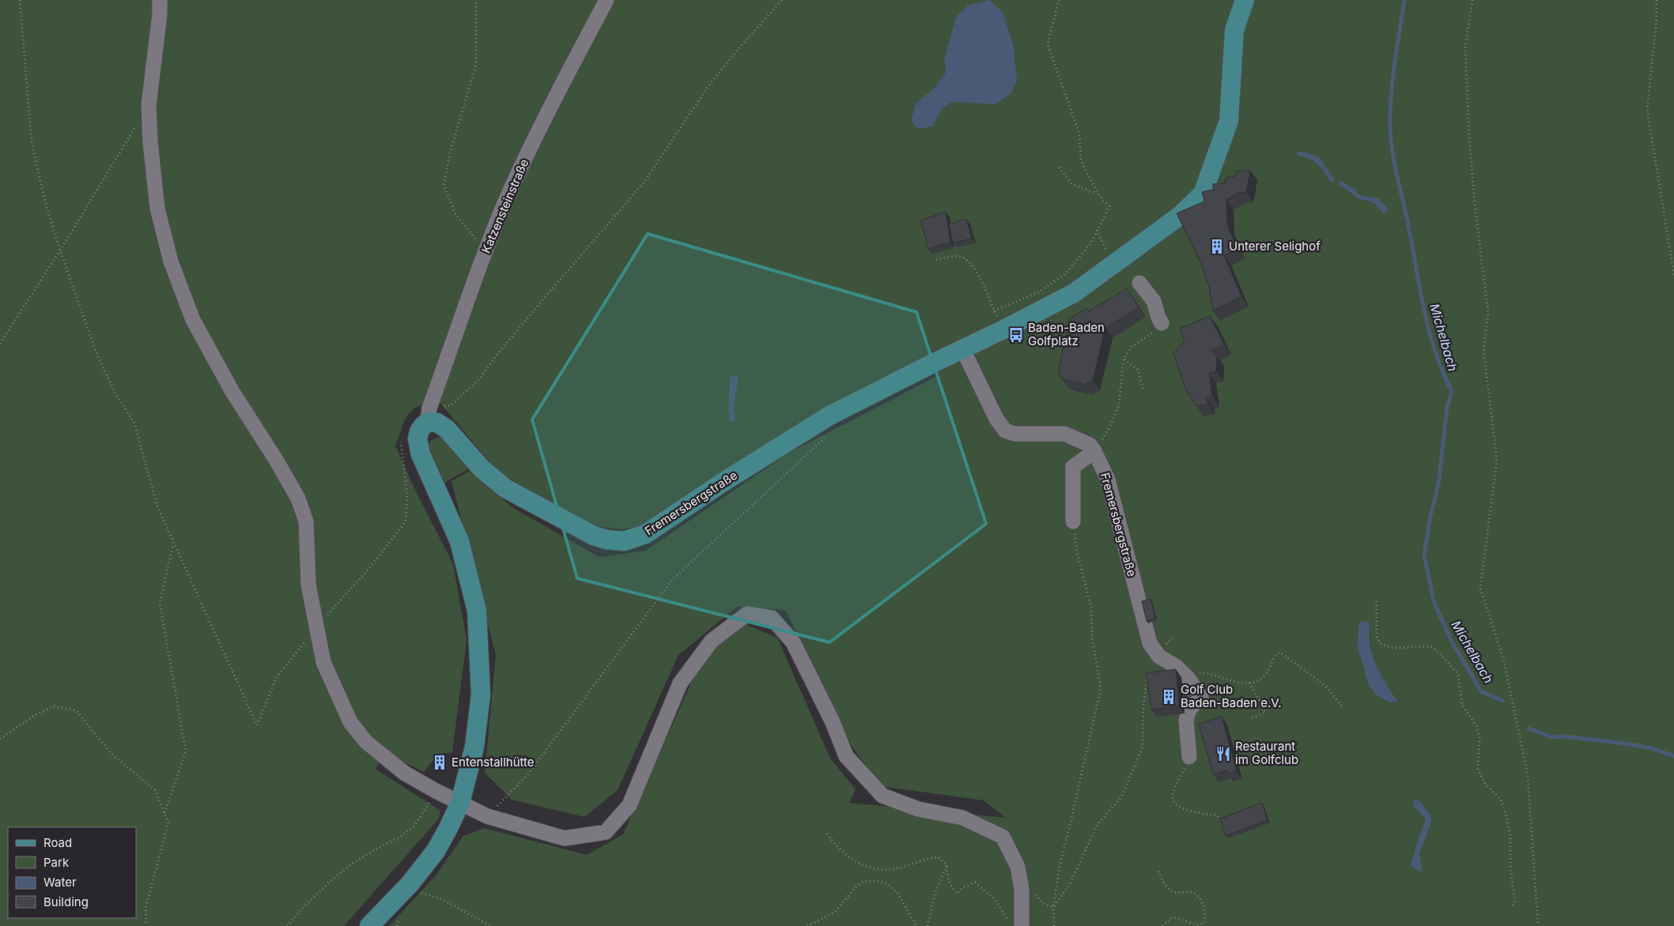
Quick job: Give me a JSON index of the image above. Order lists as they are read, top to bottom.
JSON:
{
  "streets": {
    "main road": ["Fremersbergstraße"],
    "street": ["Katzensteinstraße"]
  },
  "crossings": [
    ["Katzensteinstraße", "Fremersbergstraße"]
  ],
  "water": ["Michelbach"],
  "places": {
    "building": ["Unterer Selighof", "Golf Club Baden-Baden e.V.", "Entenstallhütte"],
    "bus stop": ["Baden-Baden Golfplatz"],
    "restaurant": ["Restaurant im Golfclub"]
  },
  "legend": [
    "Road",
    "Park",
    "Water",
    "Building"
  ]
}
